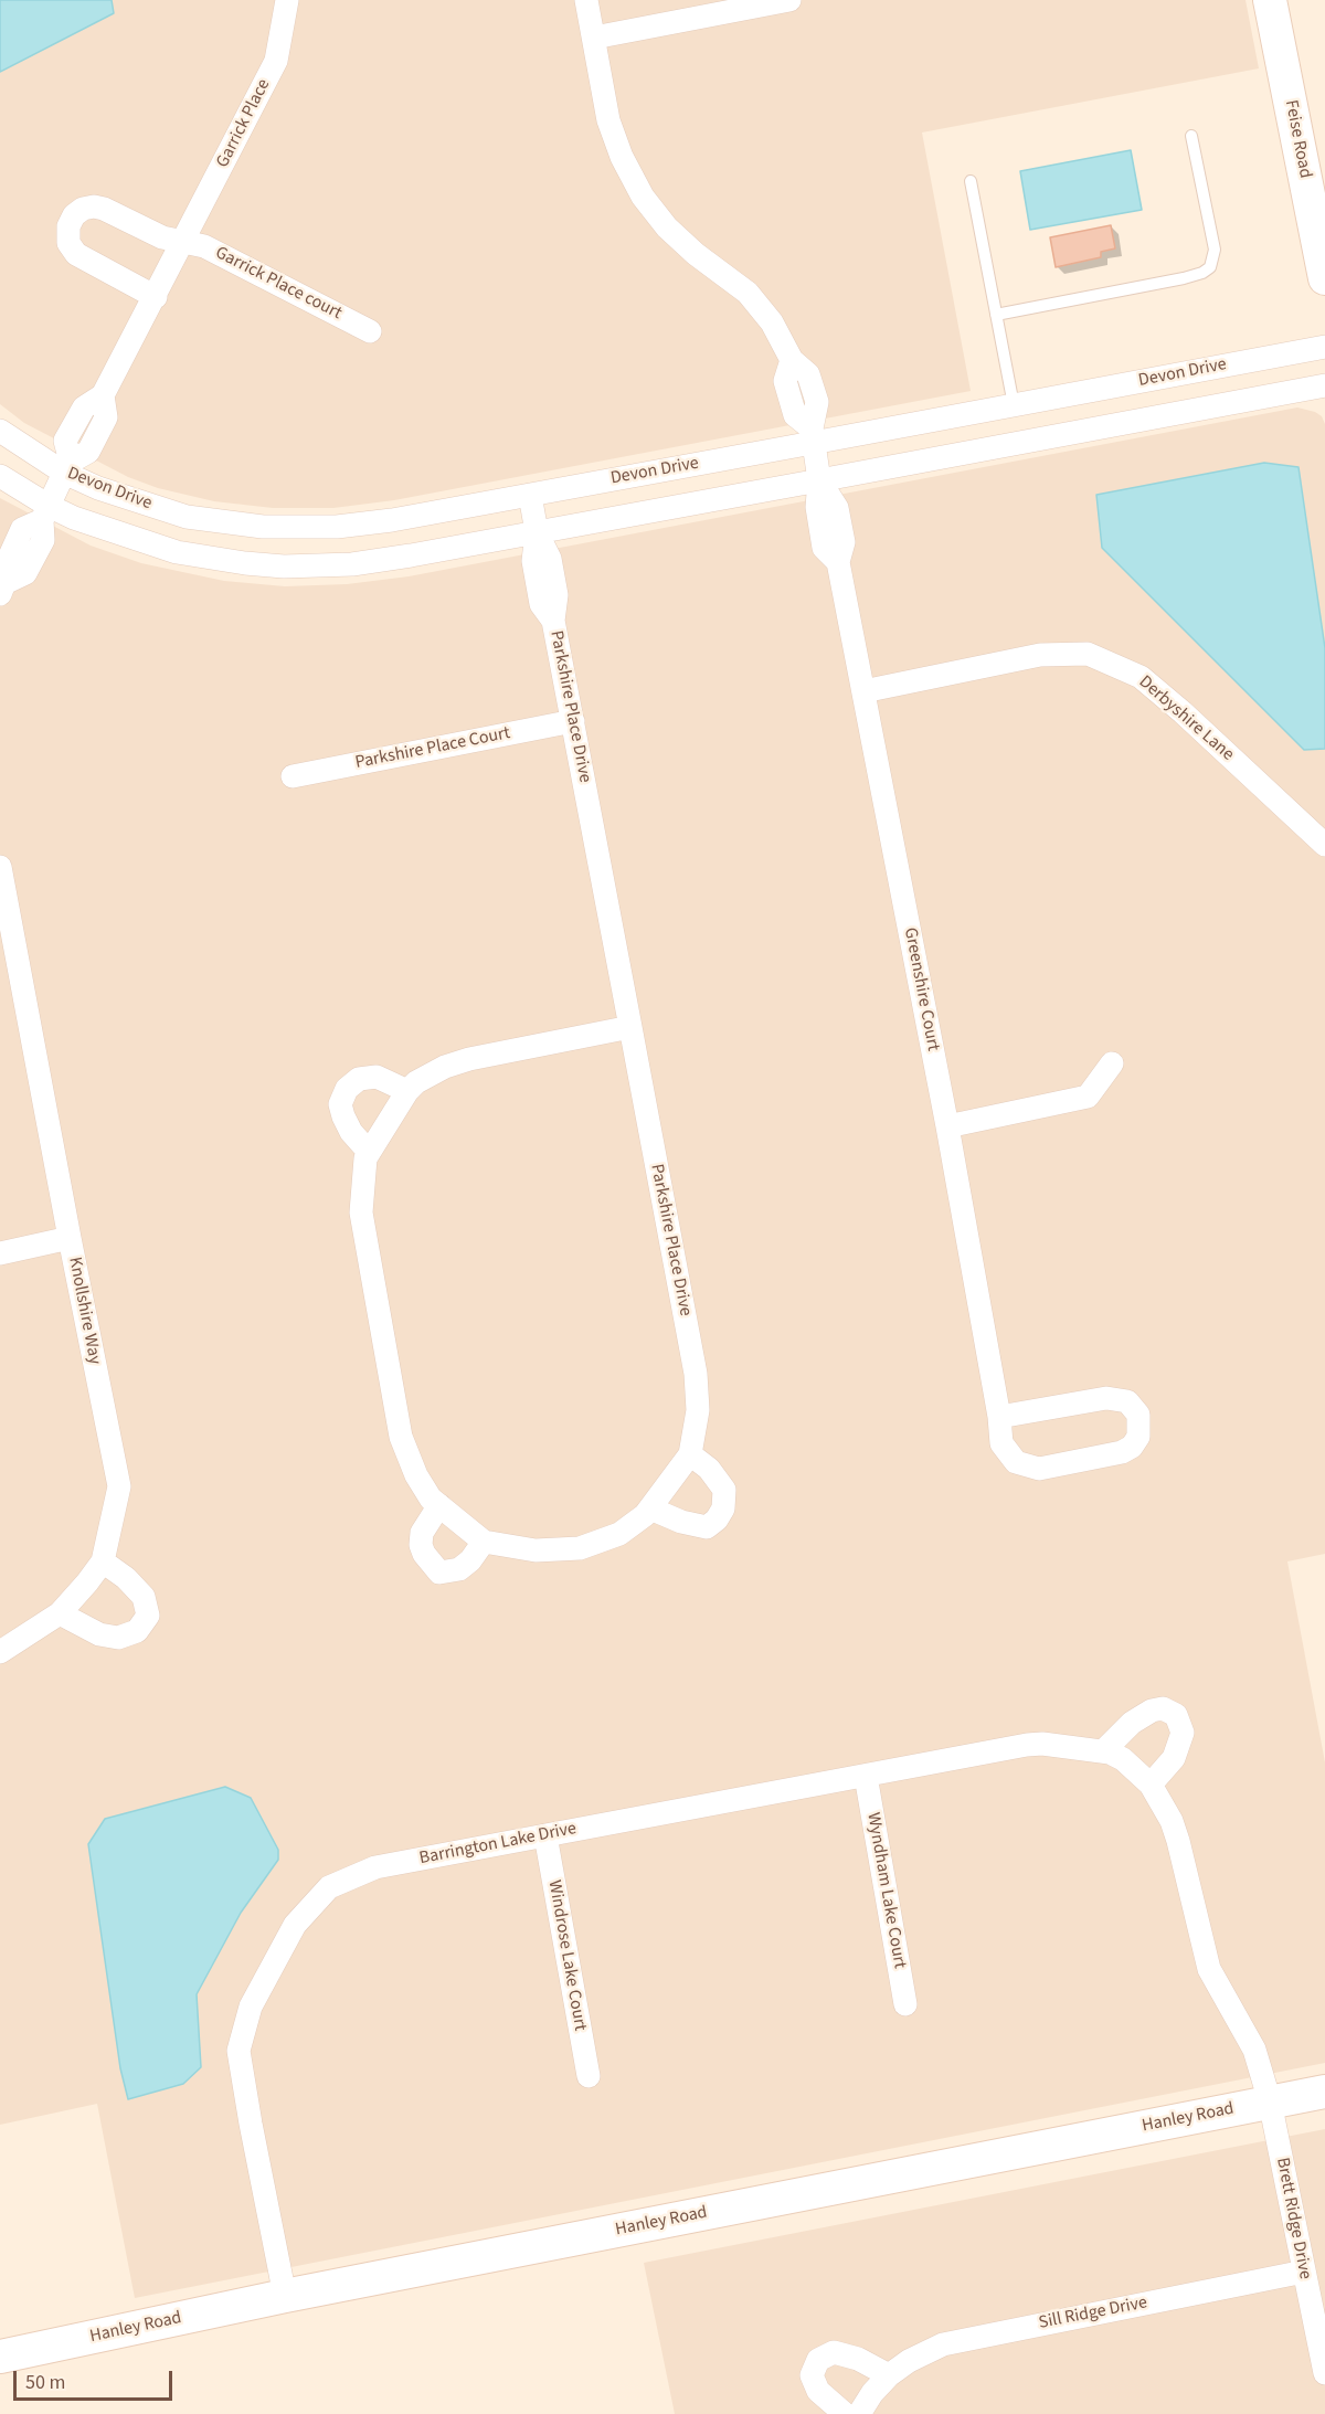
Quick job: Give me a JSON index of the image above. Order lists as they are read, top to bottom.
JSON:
{
  "streets": {
    "street": [
      "Garrick Place",
      "Feise Road",
      "Garrick Place court",
      "Devon Drive",
      "Parkshire Place Drive",
      "Derbyshire Lane",
      "Parkshire Place Court",
      "Greenshire Court",
      "Knollshire Way",
      "Barrington Lake Drive",
      "Wyndham Lake Court",
      "Windrose Lake Court",
      "Hanley Road",
      "Brett Ridge Drive",
      "Sill Ridge Drive"
    ]
  },
  "crossings": [
    ["Garrick Place", "Garrick Place court"],
    ["Garrick Place", "Devon Drive"],
    ["Devon Drive", "Parkshire Place Drive"],
    ["Devon Drive", "Greenshire Court"],
    ["Parkshire Place Drive", "Parkshire Place Court"],
    ["Derbyshire Lane", "Greenshire Court"],
    ["Barrington Lake Drive", "Wyndham Lake Court"],
    ["Barrington Lake Drive", "Windrose Lake Court"],
    ["Barrington Lake Drive", "Hanley Road"],
    ["Barrington Lake Drive", "Brett Ridge Drive"],
    ["Hanley Road", "Brett Ridge Drive"],
    ["Brett Ridge Drive", "Sill Ridge Drive"]
  ],
  "scale_bar": "50 m"
}
